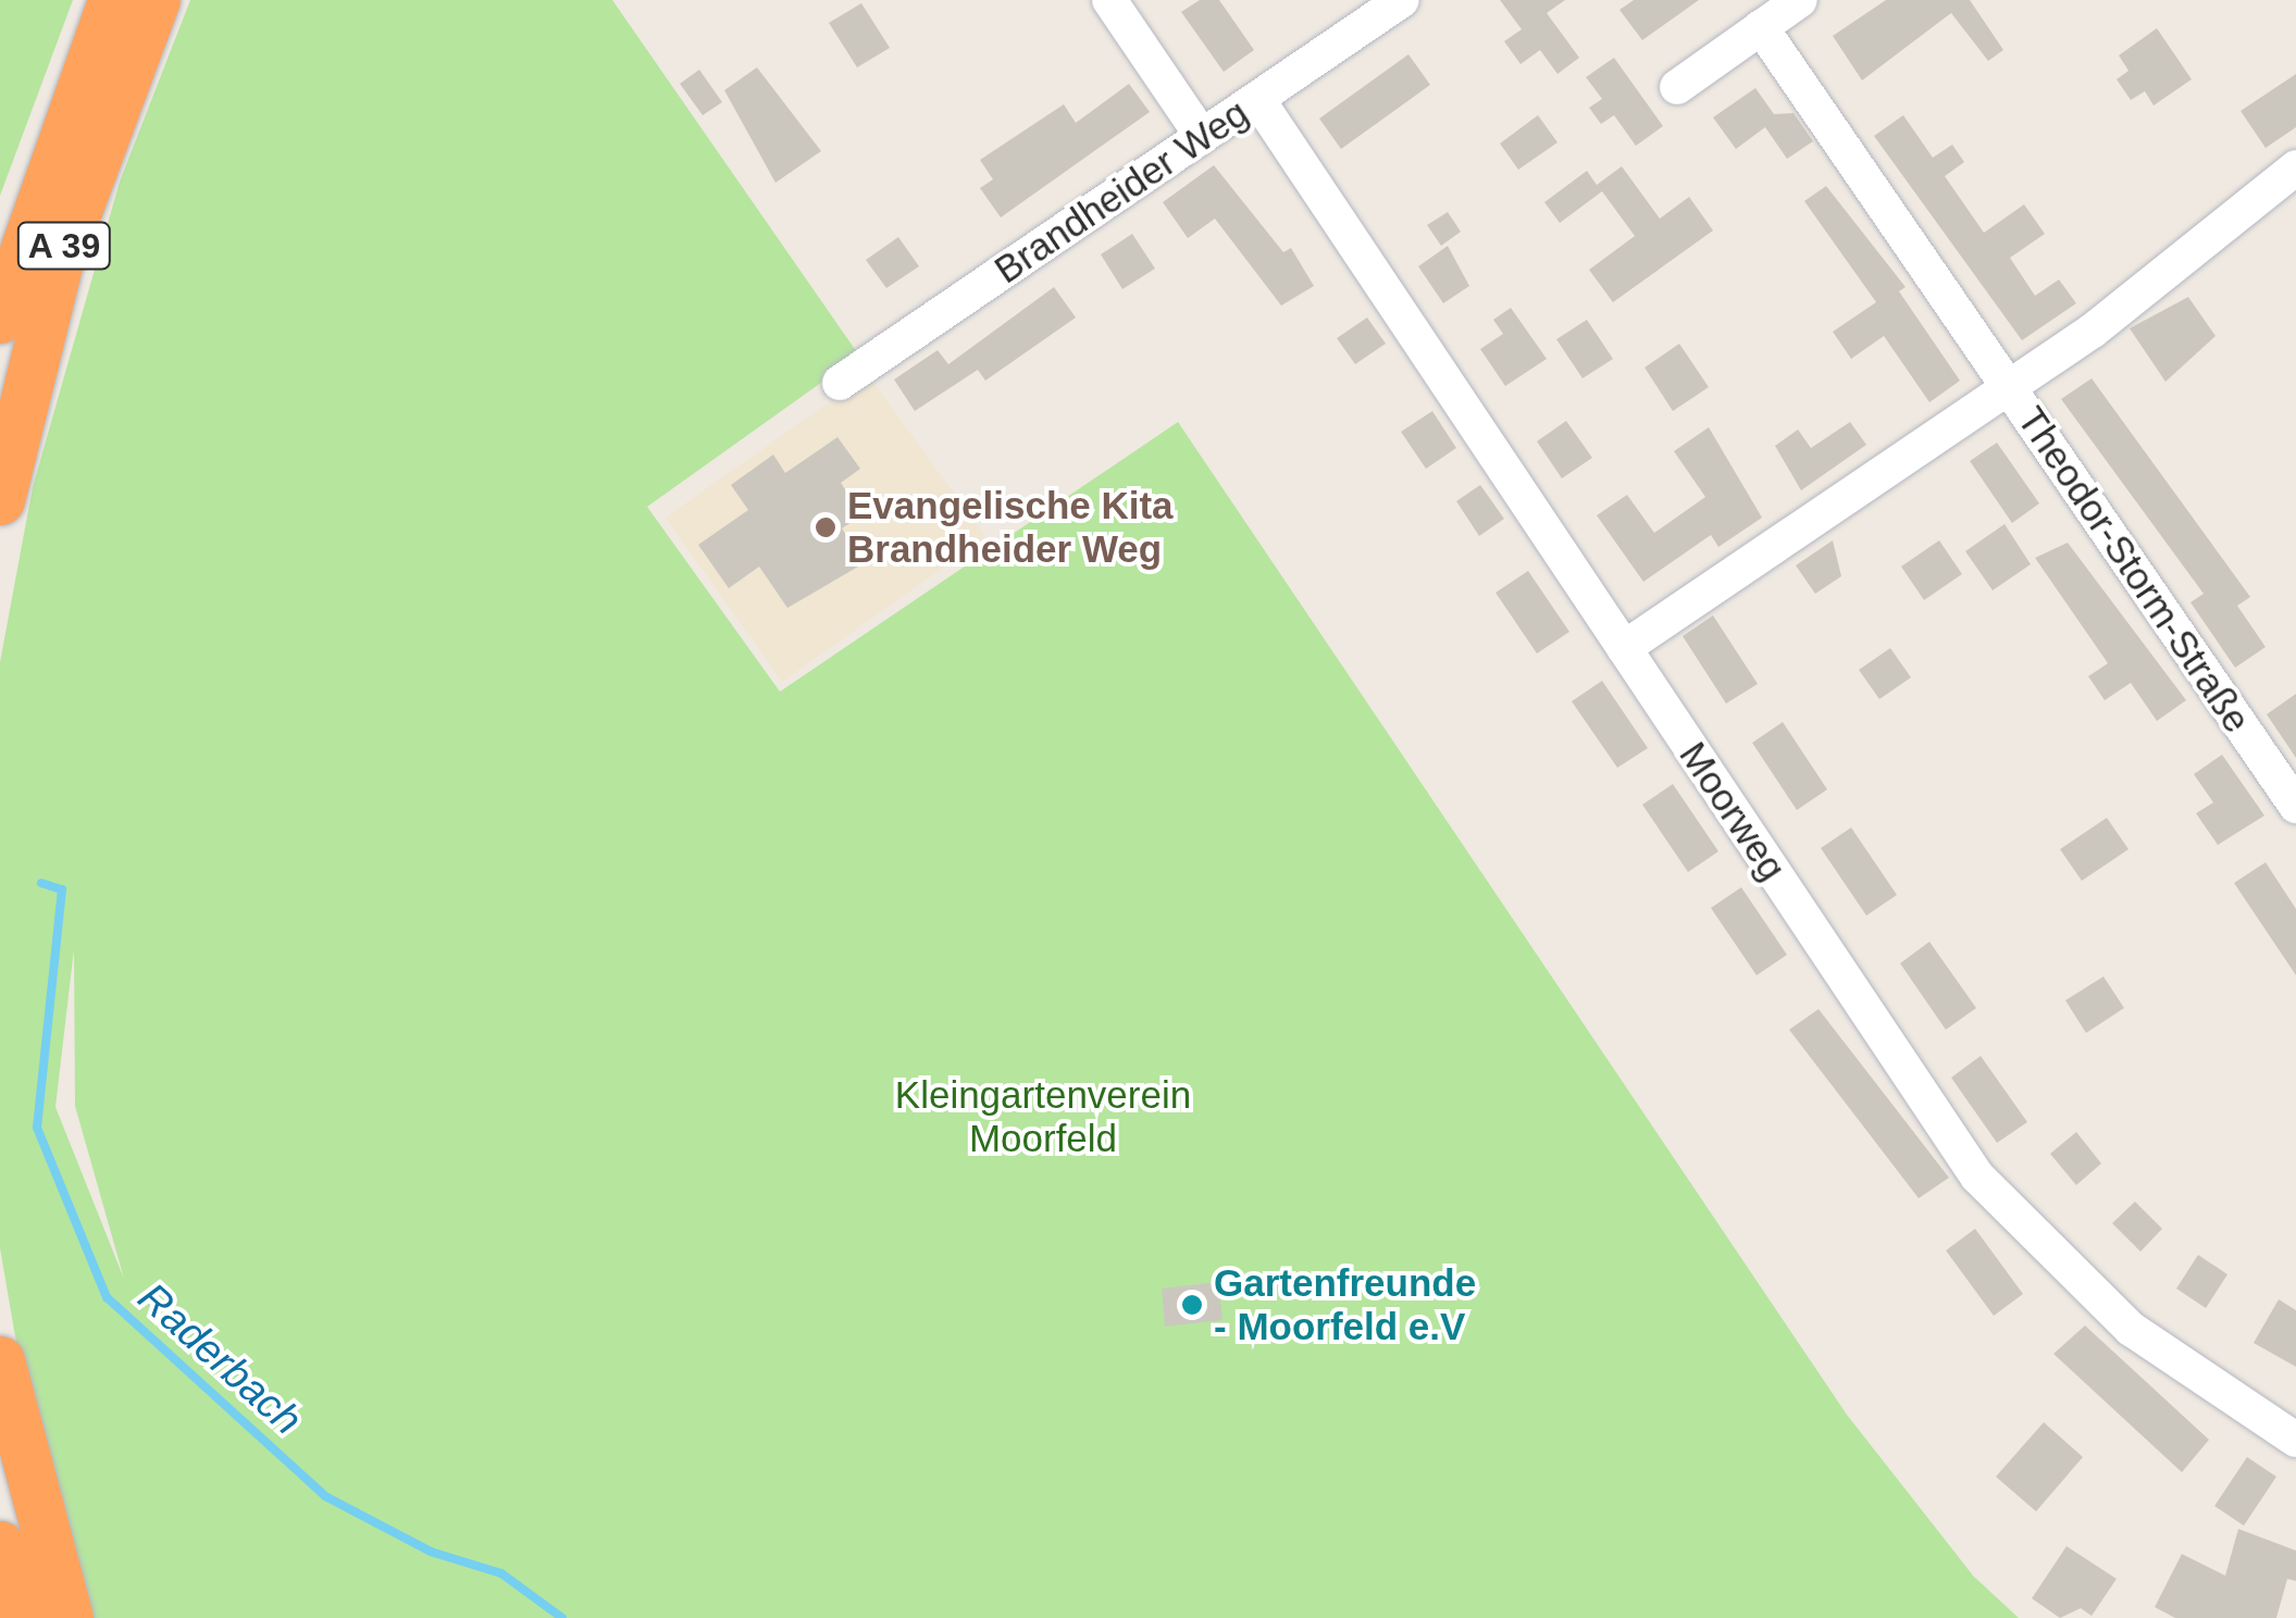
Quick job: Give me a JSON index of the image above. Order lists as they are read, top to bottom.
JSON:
{
  "streets": {
    "highway": ["A 39"],
    "street": ["Brandheider Weg", "Theodor-Storm-Straße", "Moorweg"]
  },
  "crossings": [
    ["Brandheider Weg", "Moorweg"],
    ["Theodor-Storm-Straße", "Moorweg"]
  ],
  "water": ["Raderbach"],
  "parks": ["Kleingartenverein Moorfeld"],
  "places": ["Evangelische Kita Brandheider Weg", "Gartenfreunde - Moorfeld e.V"]
}
